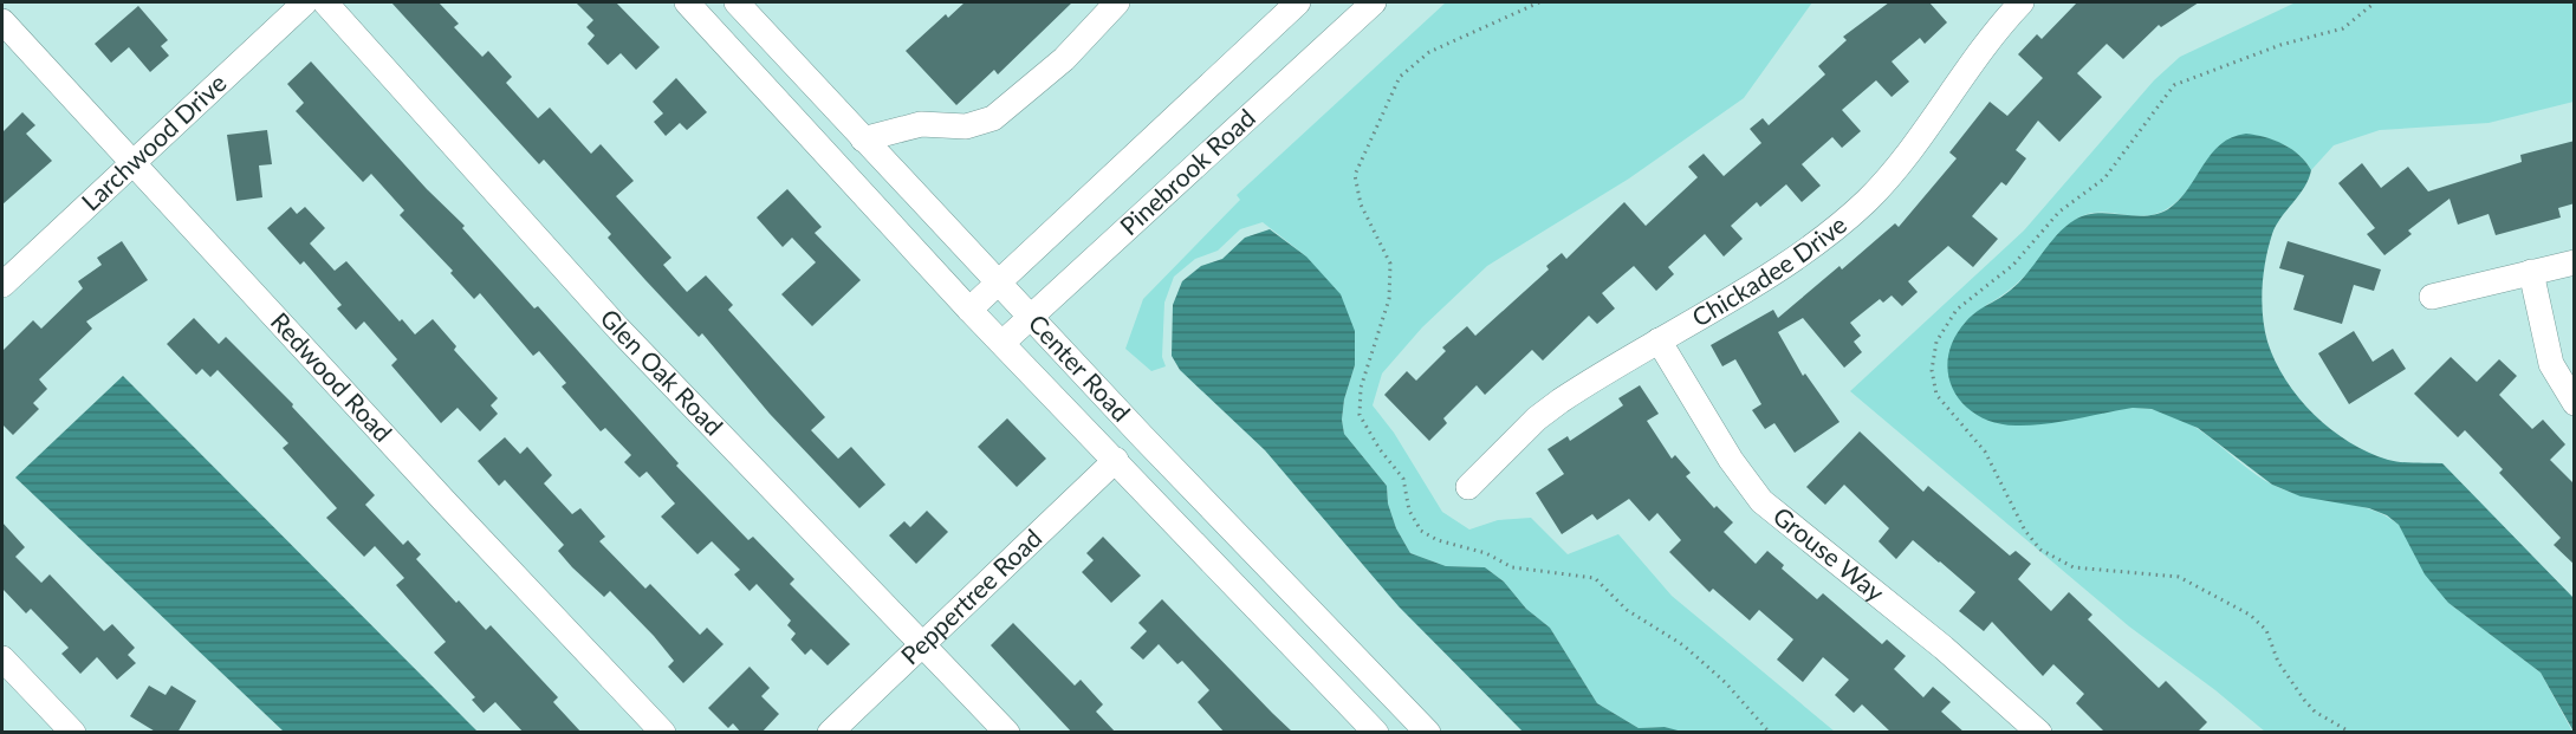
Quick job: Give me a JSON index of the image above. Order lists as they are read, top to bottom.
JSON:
{
  "streets": {
    "street": [
      "Larchwood Drive",
      "Pinebrook Road",
      "Chickadee Drive",
      "Center Road",
      "Glen Oak Road",
      "Redwood Road",
      "Grouse Way",
      "Peppertree Road"
    ]
  },
  "crossings": [
    ["Larchwood Drive", "Redwood Road"],
    ["Pinebrook Road", "Center Road"],
    ["Chickadee Drive", "Grouse Way"],
    ["Center Road", "Peppertree Road"],
    ["Glen Oak Road", "Peppertree Road"]
  ]
}
